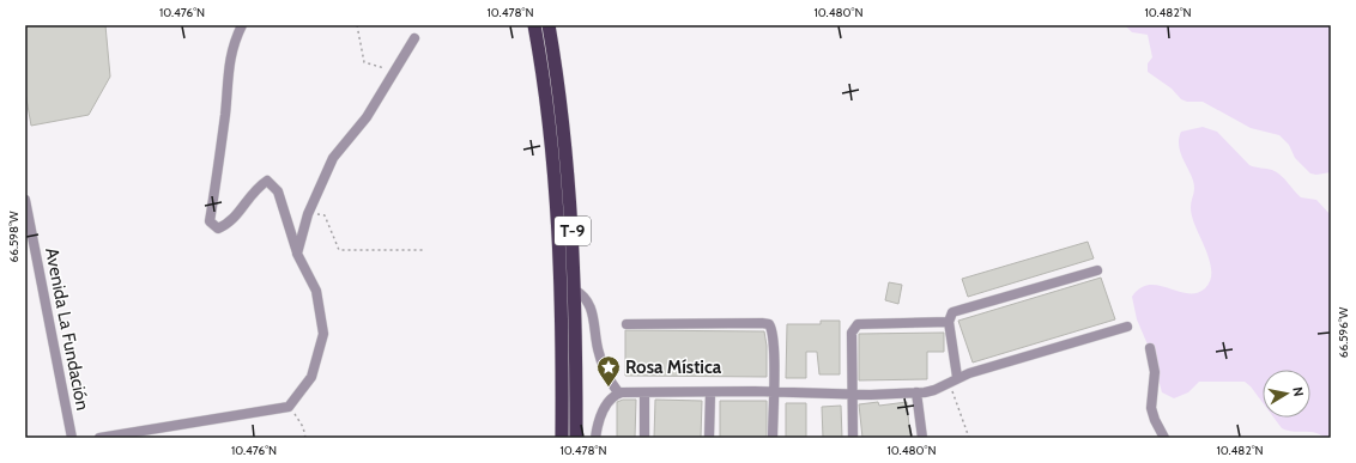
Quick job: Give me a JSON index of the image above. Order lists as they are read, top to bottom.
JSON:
{
  "streets": {
    "highway": ["T-9"],
    "street": ["Avenida La Fundación"]
  },
  "places": {
    "place": ["Rosa Mística"]
  },
  "north": "right",
  "coordinates": [
    "10.476°N",
    "10.478°N",
    "10.480°N",
    "10.482°N",
    "66.598°W",
    "66.596°W"
  ]
}
